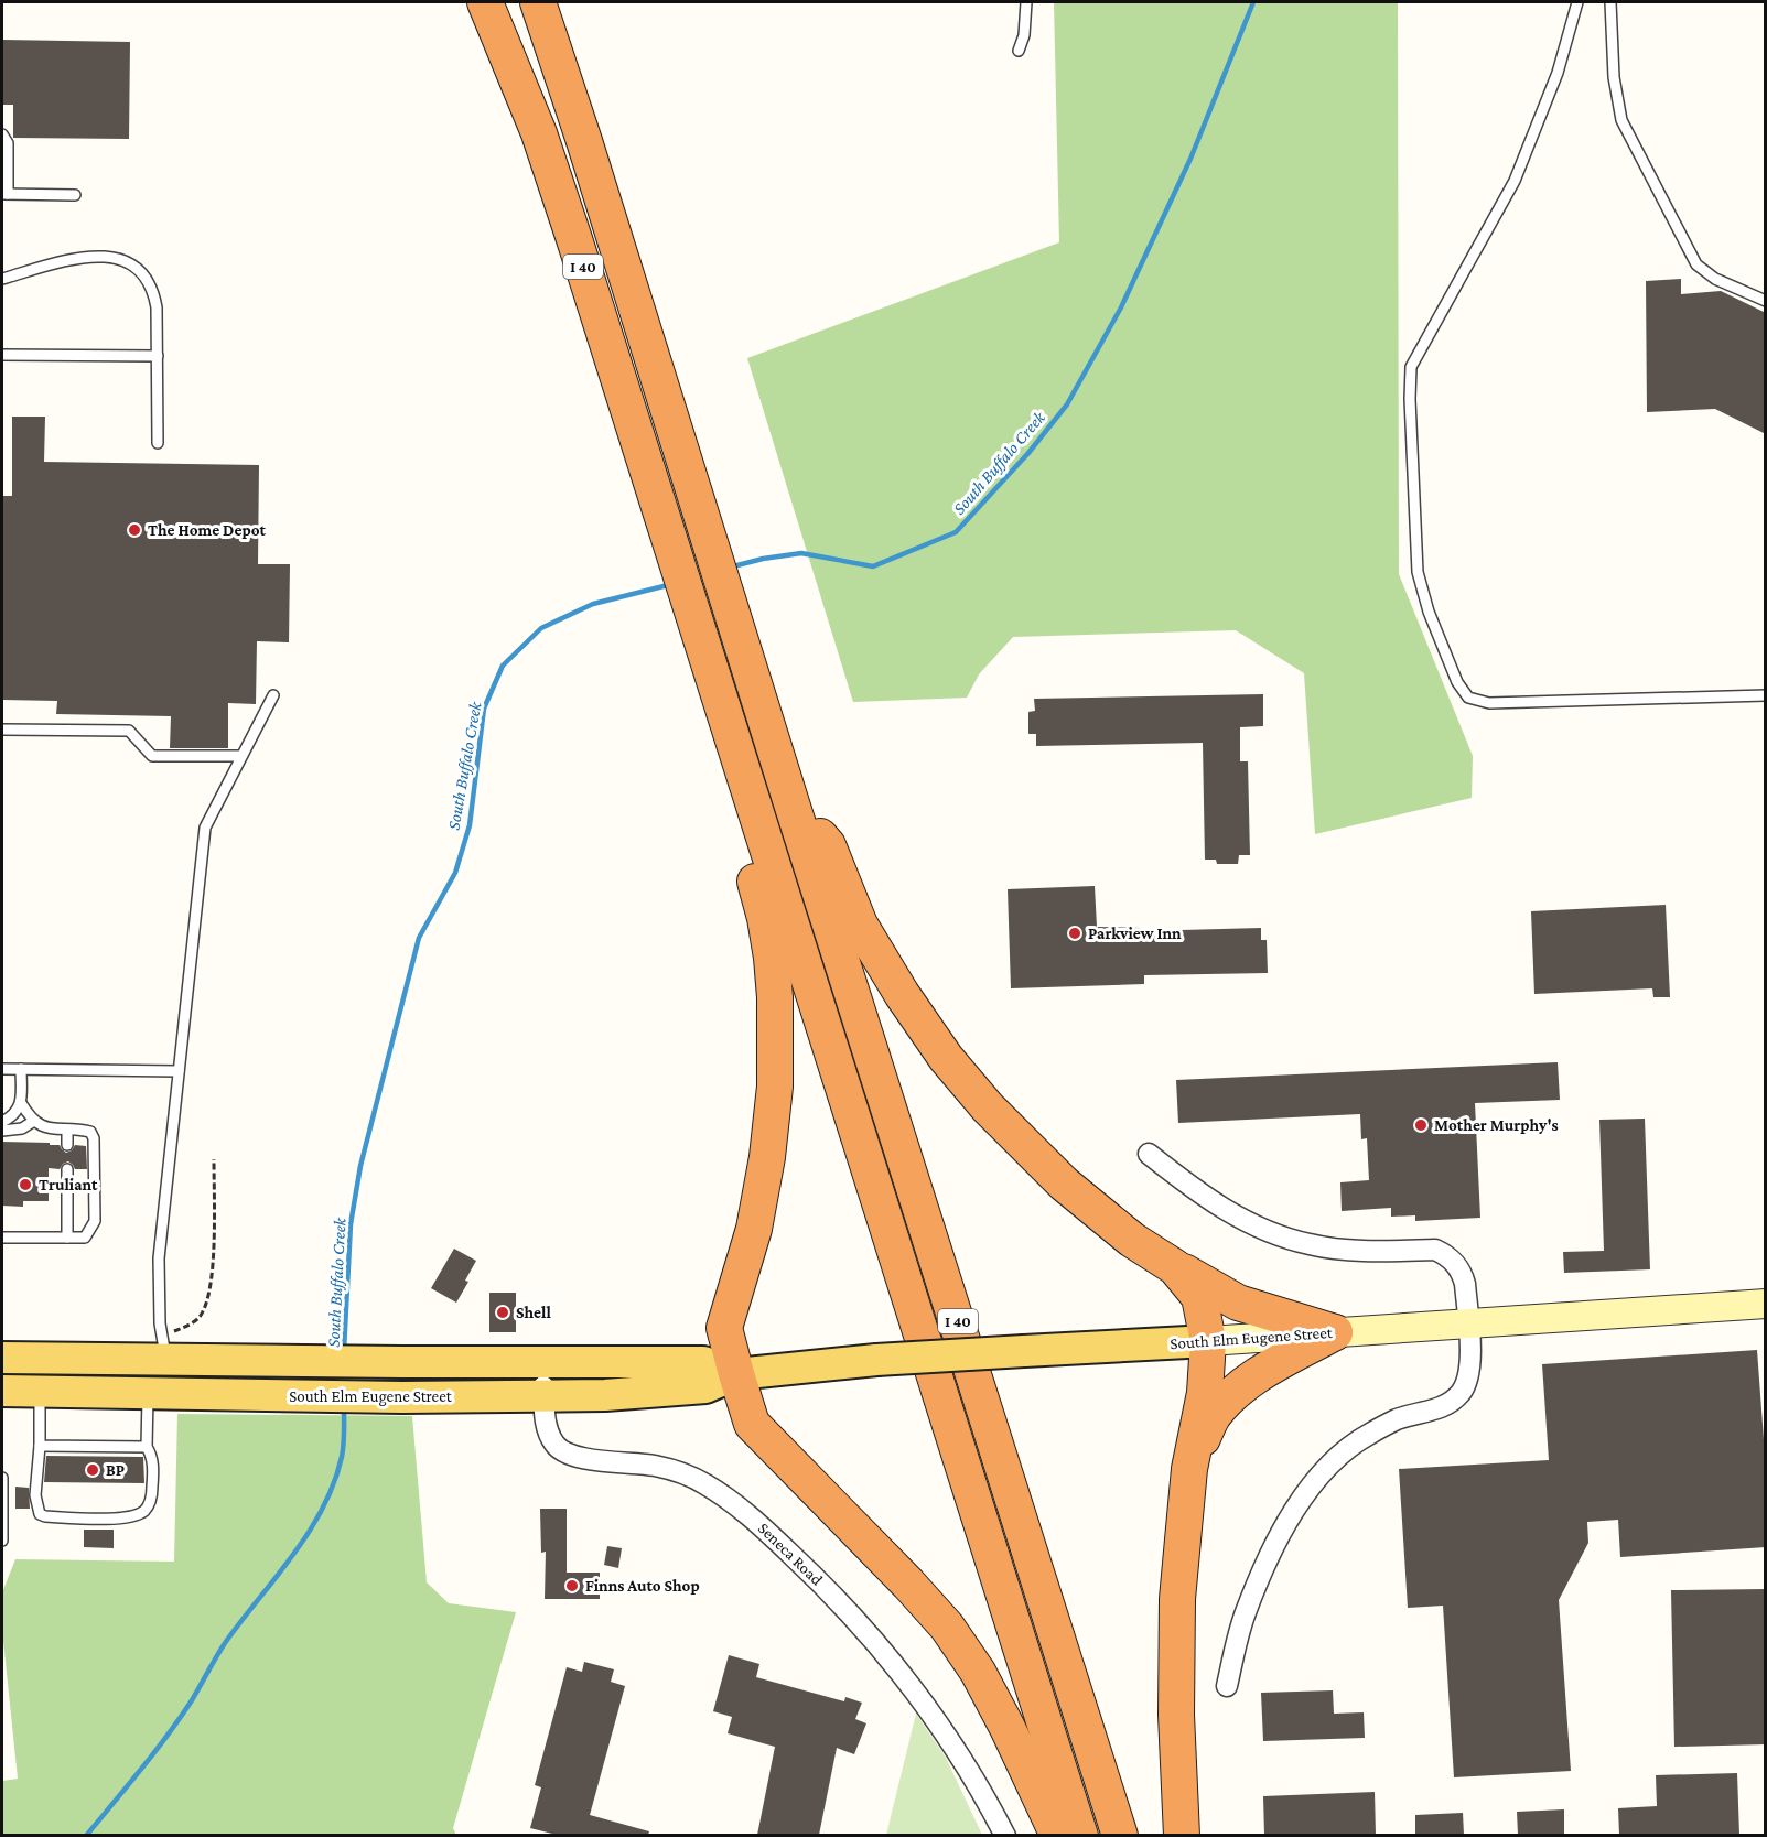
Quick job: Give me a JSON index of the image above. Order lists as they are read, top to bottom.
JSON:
{
  "streets": {
    "highway": ["I 40"],
    "main road": ["South Elm Eugene Street"],
    "street": ["Seneca Road"]
  },
  "crossings": [
    ["South Elm Eugene Street", "Seneca Road"]
  ],
  "water": ["South Buffalo Creek"],
  "places": [
    "The Home Depot",
    "Parkview Inn",
    "Mother Murphy's",
    "Truliant",
    "Shell",
    "BP",
    "Finns Auto Shop"
  ]
}
